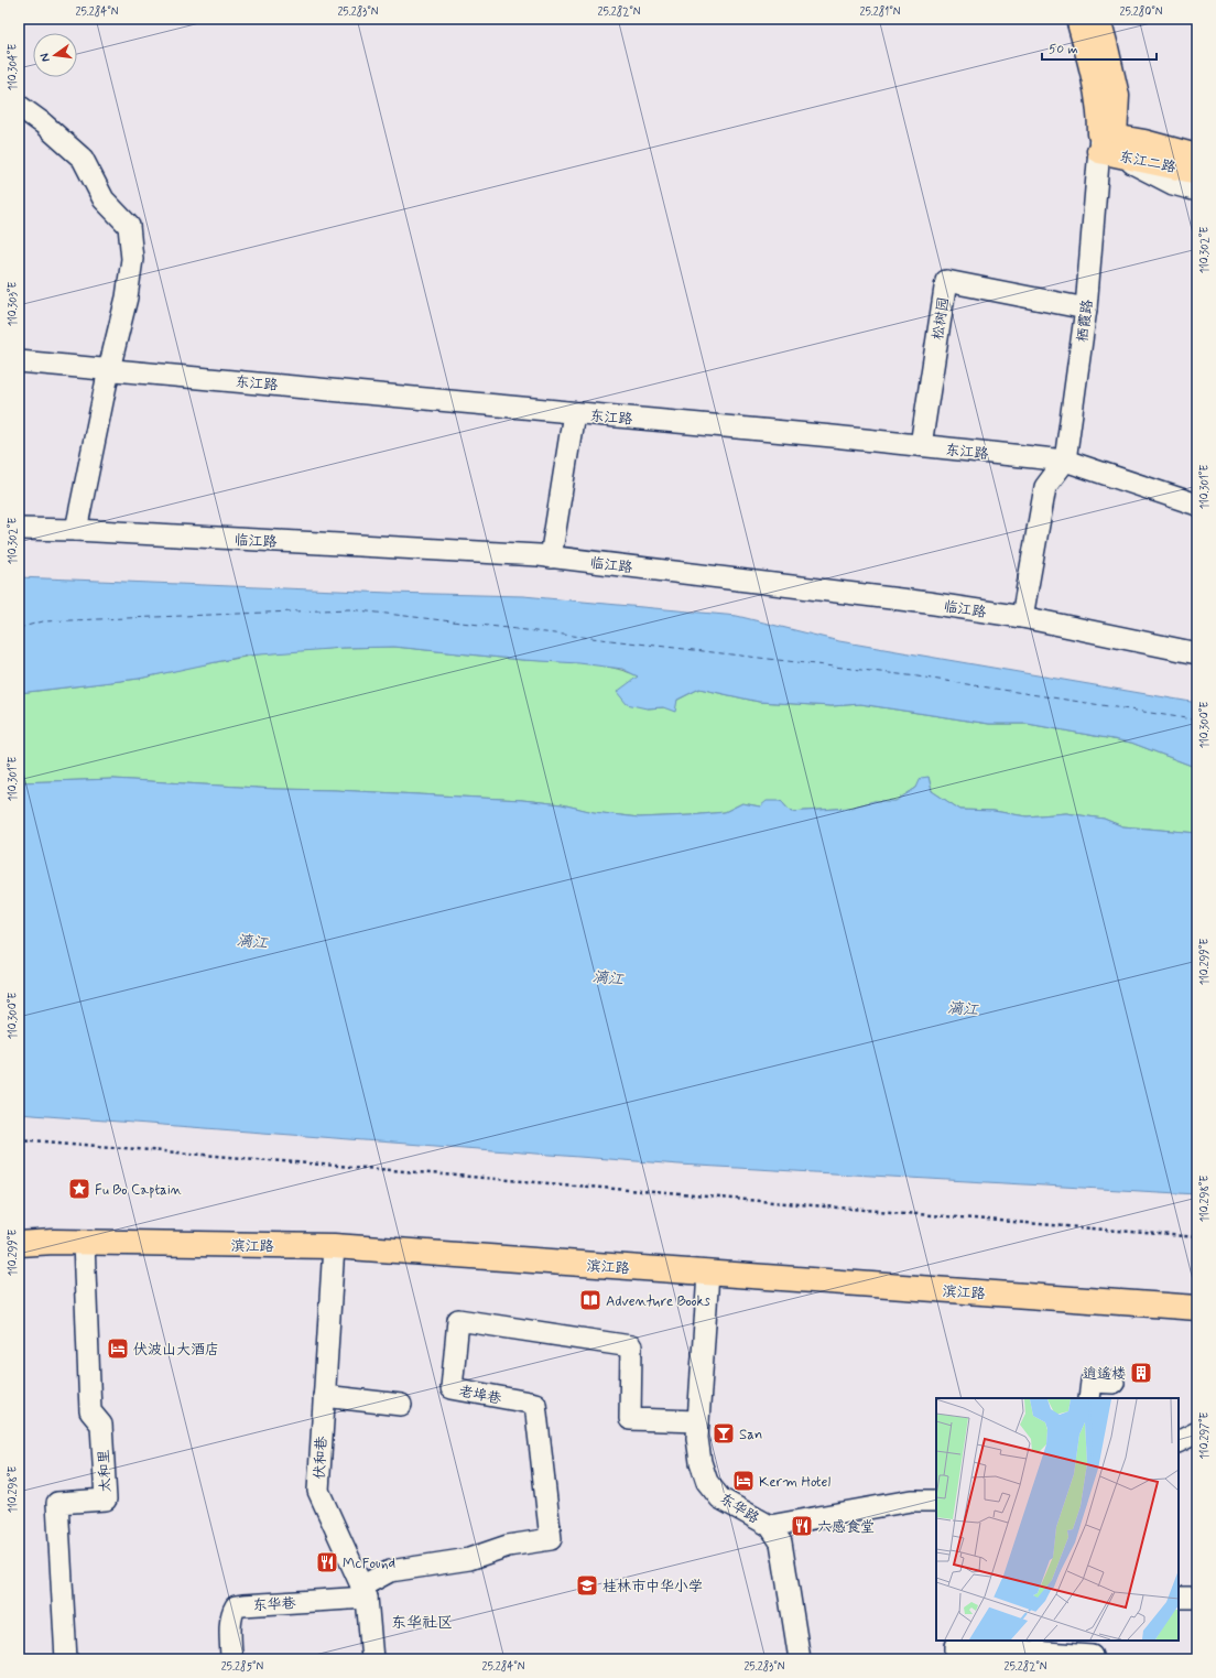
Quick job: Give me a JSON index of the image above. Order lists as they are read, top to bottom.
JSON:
{
  "streets": {
    "main road": ["东江二路", "栖霞路", "滨江路"],
    "street": [
      "松树园",
      "东江路",
      "临江路",
      "老埠巷",
      "伏和巷",
      "太和里",
      "东华路",
      "东华巷"
    ]
  },
  "crossings": [
    ["东江二路", "栖霞路"],
    ["松树园", "栖霞路"],
    ["松树园", "东江路"],
    ["栖霞路", "东江路"],
    ["栖霞路", "临江路"],
    ["滨江路", "伏和巷"],
    ["滨江路", "太和里"],
    ["滨江路", "东华路"],
    ["老埠巷", "伏和巷"],
    ["老埠巷", "东华路"],
    ["老埠巷", "东华巷"],
    ["伏和巷", "东华巷"]
  ],
  "districts": ["东华社区"],
  "water": ["漓江"],
  "places": {
    "place": ["Fu Bo Captain"],
    "library": ["Adventure Books"],
    "hotel": ["伏波山大酒店", "Kerm Hotel"],
    "building": ["逍遥楼"],
    "bar": ["San"],
    "restaurant": ["六感食堂", "McFound"],
    "school or university": ["桂林市中华小学"]
  },
  "scale_bar": "50 m",
  "north": "left",
  "coordinates": [
    "25.284°N",
    "25.283°N",
    "25.282°N",
    "25.281°N",
    "25.280°N",
    "110.304°E",
    "110.302°E",
    "110.303°E",
    "110.301°E",
    "110.300°E",
    "110.299°E",
    "110.298°E",
    "110.297°E",
    "25.285°N"
  ]
}
